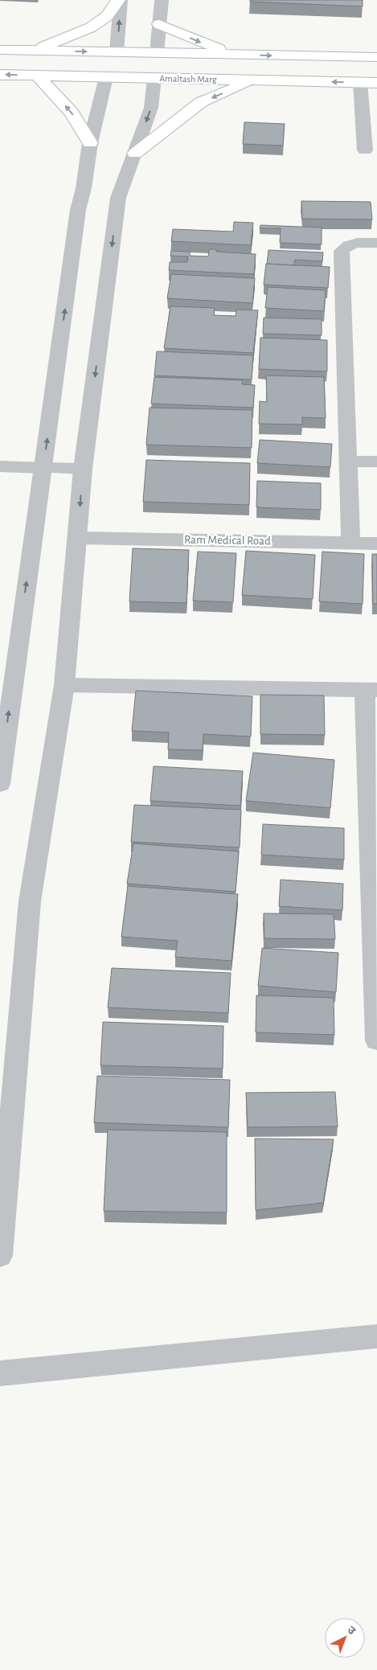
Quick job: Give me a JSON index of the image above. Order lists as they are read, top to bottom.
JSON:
{
  "streets": {
    "main road": ["Amaltash Marg"],
    "street": ["Ram Medical Road"]
  },
  "north": "top right"
}
